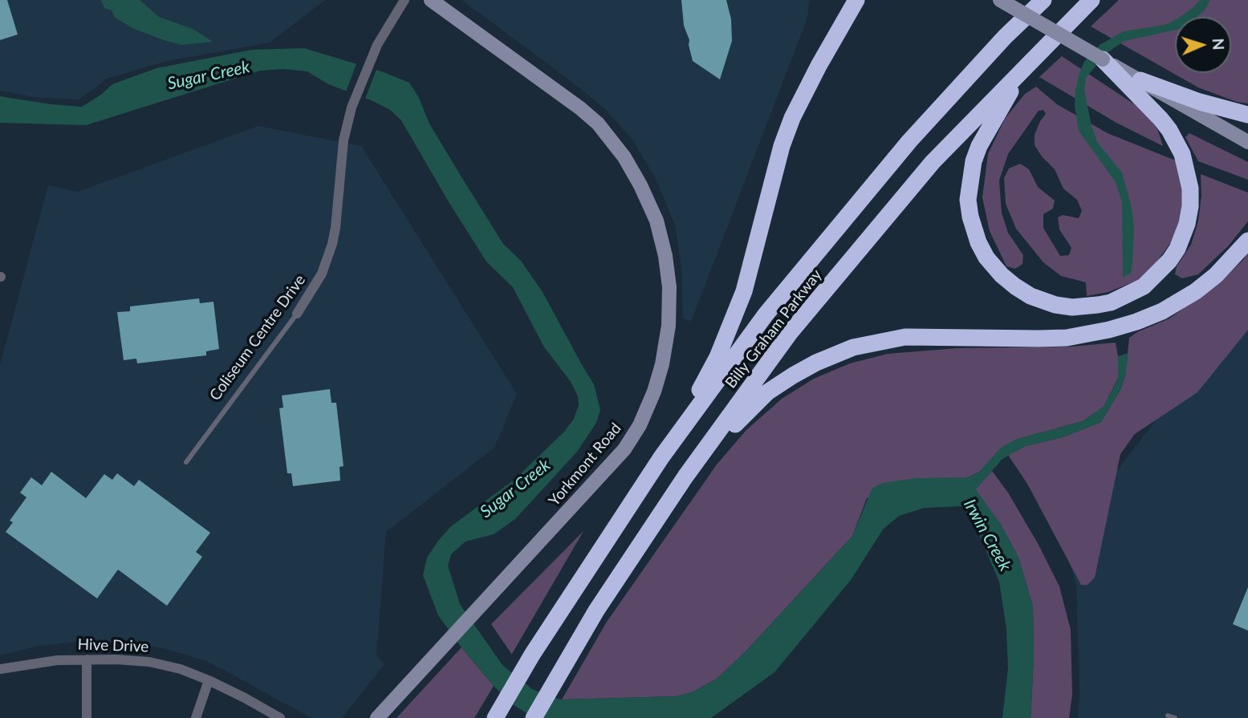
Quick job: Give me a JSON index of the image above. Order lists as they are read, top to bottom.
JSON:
{
  "streets": {
    "highway": ["Billy Graham Parkway"],
    "street": ["Coliseum Centre Drive", "Yorkmont Road", "Hive Drive"]
  },
  "water": ["Sugar Creek", "Irwin Creek"],
  "north": "right"
}
